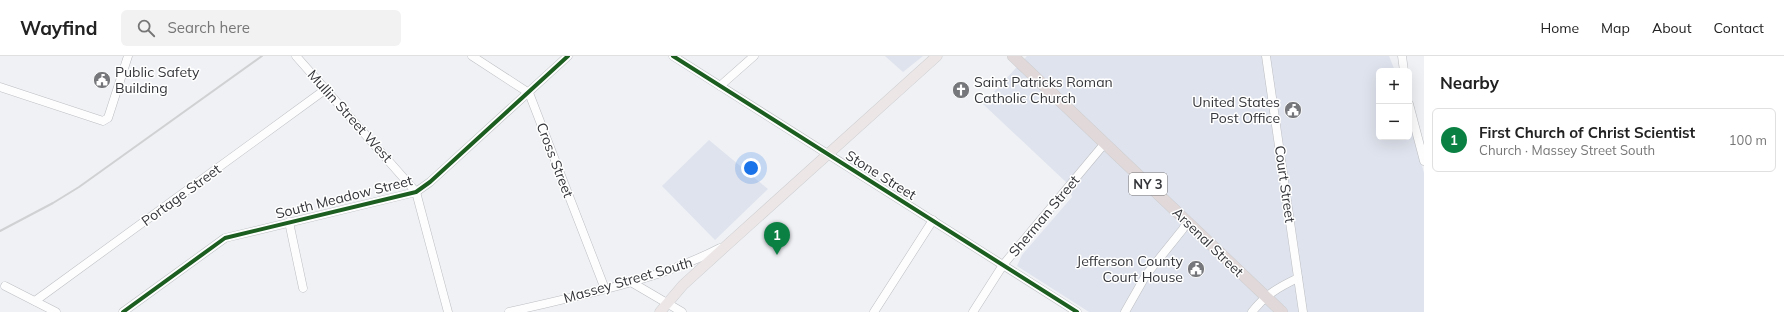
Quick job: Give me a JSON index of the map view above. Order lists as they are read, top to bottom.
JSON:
{
  "streets": {
    "highway": ["NY 3", "Arsenal Street"],
    "main road": ["Massey Street South"],
    "street": [
      "Mullin Street West",
      "Cross Street",
      "Stone Street",
      "Court Street",
      "Portage Street",
      "South Meadow Street",
      "Sherman Street"
    ]
  },
  "crossings": [
    ["Mullin Street West", "Portage Street"],
    ["Mullin Street West", "South Meadow Street"],
    ["Cross Street", "South Meadow Street"],
    ["Cross Street", "Massey Street South"],
    ["Stone Street", "Sherman Street"],
    ["Stone Street", "Massey Street South"],
    ["Sherman Street", "Arsenal Street"]
  ],
  "places": {
    "public building": ["Public Safety Building", "United States Post Office", "Jefferson County Court House"],
    "church": ["Saint Patricks Roman Catholic Church"]
  },
  "page": {
    "header": "Wayfind",
    "search": "Search here",
    "nav": [
      "Home",
      "Map",
      "About",
      "Contact"
    ],
    "heading": "Nearby",
    "map_buttons": ["+", "−"],
    "list": [
      {
        "mark": "1",
        "name": "First Church of Christ Scientist",
        "note": "Church · Massey Street South",
        "value": "100 m"
      }
    ],
    "pins": "1"
  }
}
